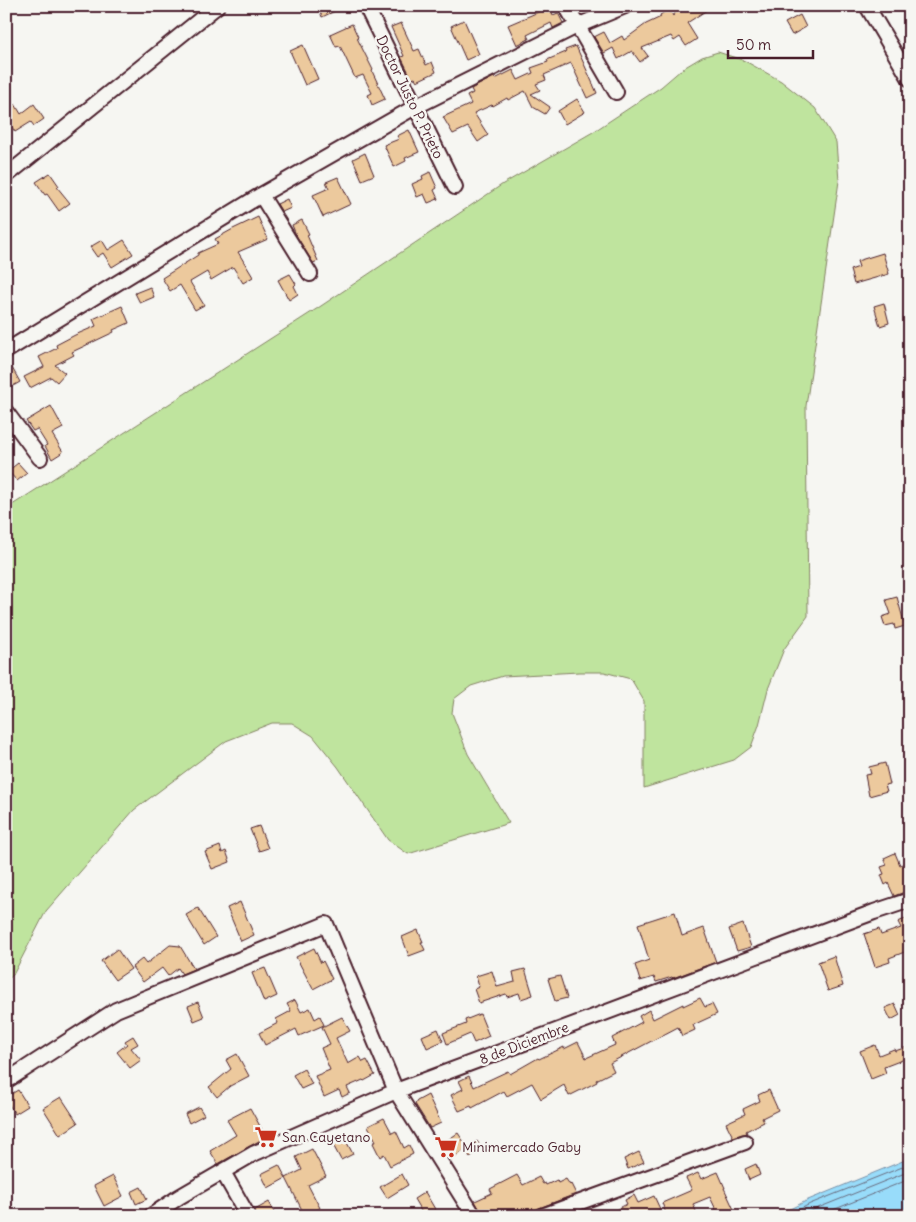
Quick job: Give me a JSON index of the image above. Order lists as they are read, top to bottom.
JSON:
{
  "streets": {
    "street": ["Doctor Justo P. Prieto", "8 de Diciembre"]
  },
  "places": {
    "supermarket": ["San Cayetano", "Minimercado Gaby"]
  },
  "scale_bar": "50 m"
}
